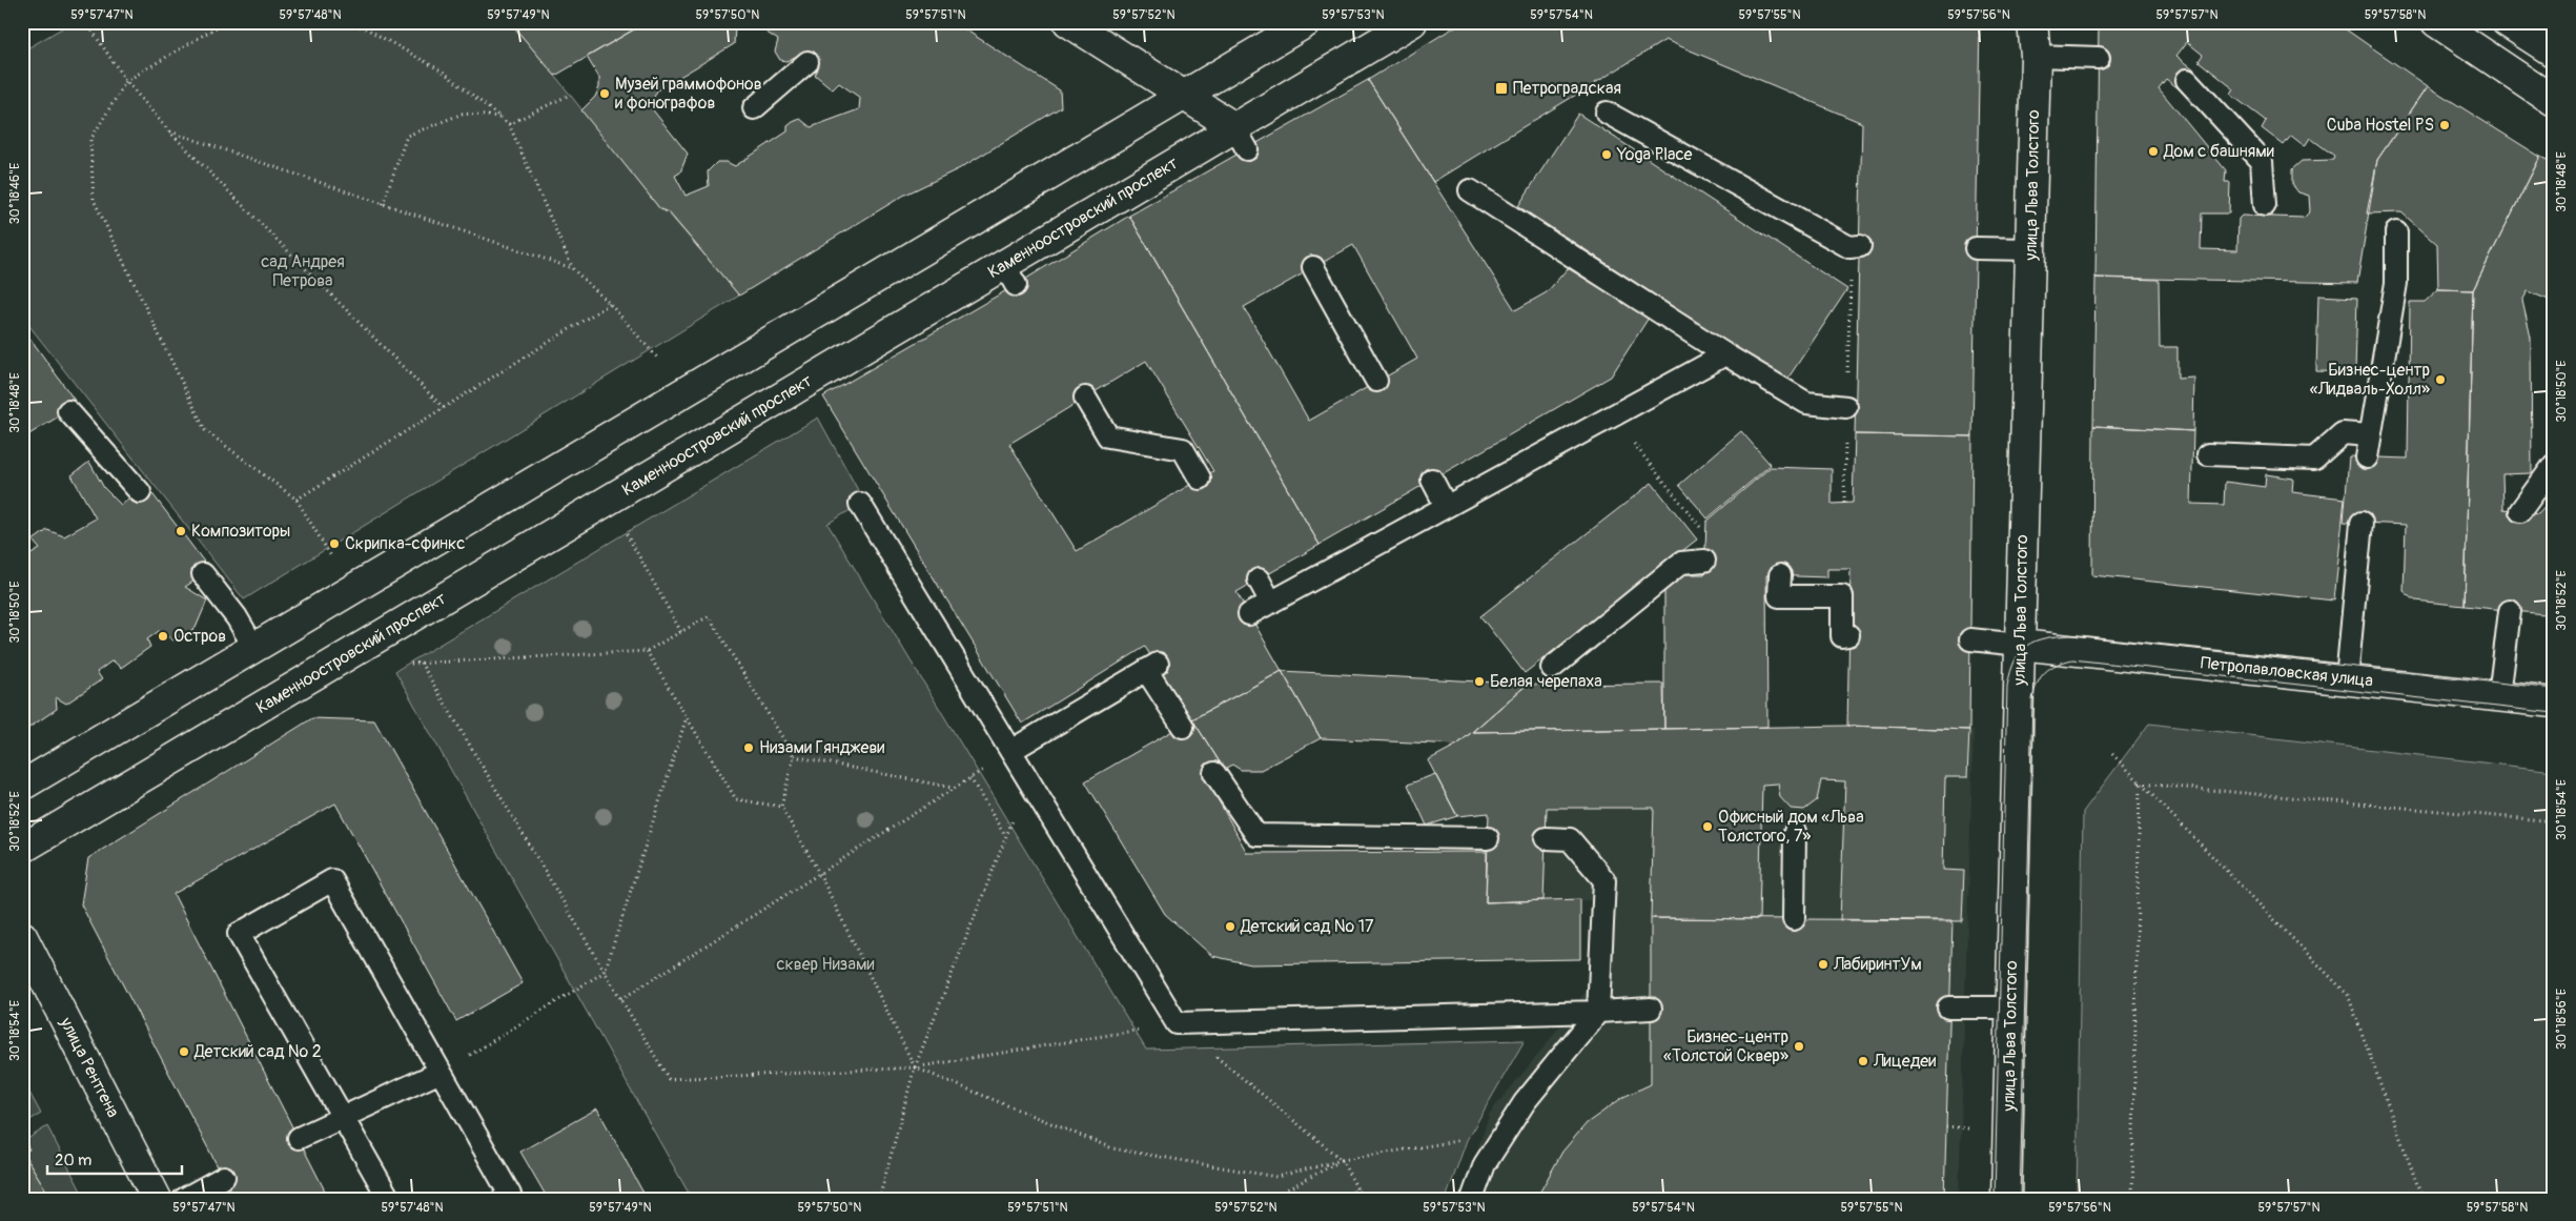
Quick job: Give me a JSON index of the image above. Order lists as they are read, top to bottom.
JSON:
{
  "streets": {
    "main road": [
      "улица Льва Толстого",
      "Каменноостровский проспект",
      "Петропавловская улица",
      "улица Рентгена"
    ]
  },
  "crossings": [
    ["улица Льва Толстого", "Петропавловская улица"]
  ],
  "parks": ["сад Андрея Петрова", "сквер Низами"],
  "places": {
    "transit": ["Петроградская"],
    "other": [
      "Музей граммофонов и фонографов",
      "Cuba Hostel PS",
      "Дом с башнями",
      "Yoga Place",
      "Бизнес-центр «Лидваль-Холл»",
      "Композиторы",
      "Скрипка-сфинкс",
      "Остров",
      "Белая черепаха",
      "Низами Гянджеви",
      "Офисный дом «Льва Толстого, 7»",
      "Детский сад № 17",
      "ЛабиринтУм",
      "Бизнес-центр «Толстой Сквер»",
      "Детский сад № 2",
      "Лицедеи"
    ]
  },
  "scale_bar": "20 m",
  "coordinates": [
    "59°57'47\"N",
    "59°57'48\"N",
    "59°57'49\"N",
    "59°57'50\"N",
    "59°57'51\"N",
    "59°57'52\"N",
    "59°57'53\"N",
    "59°57'54\"N",
    "59°57'55\"N",
    "59°57'56\"N",
    "59°57'57\"N",
    "59°57'58\"N",
    "30°18'48\"E",
    "30°18'46\"E",
    "30°18'50\"E",
    "30°18'52\"E",
    "30°18'54\"E",
    "30°18'56\"E"
  ]
}
